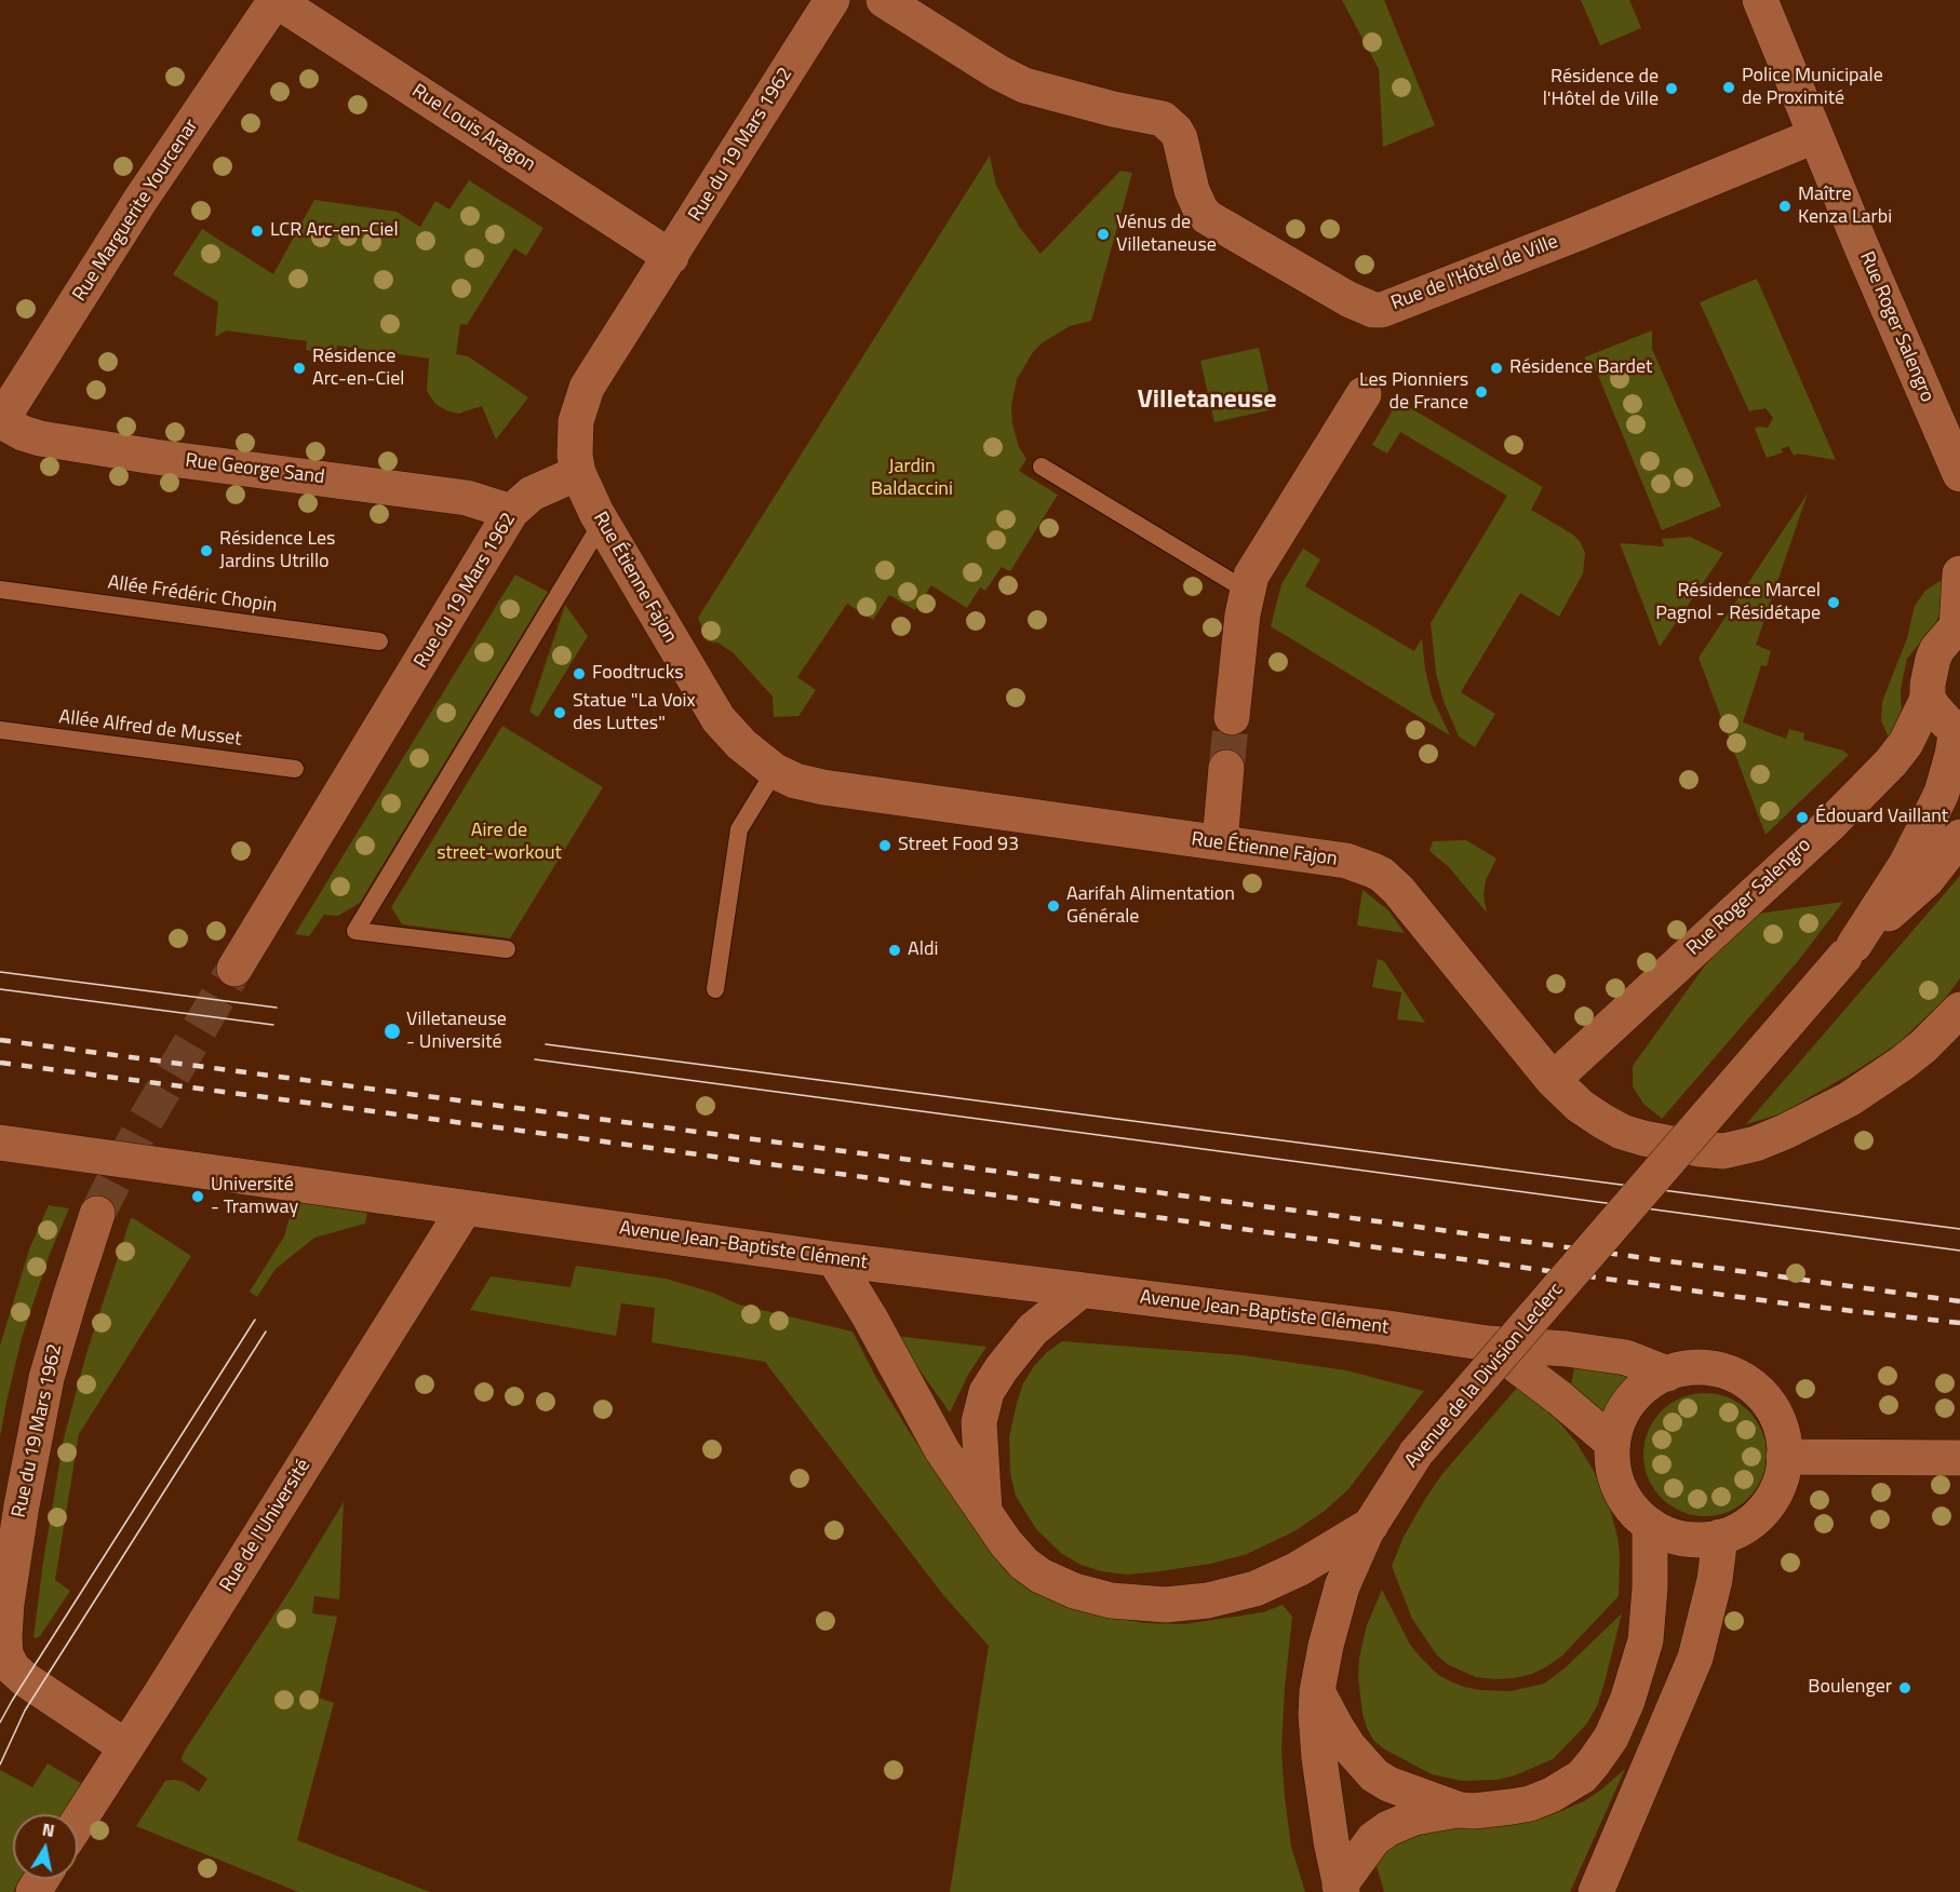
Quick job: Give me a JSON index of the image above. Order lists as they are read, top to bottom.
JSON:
{
  "streets": {
    "street": [
      "Rue Louis Aragon",
      "Rue du 19 Mars 1962",
      "Rue Marguerite Yourcenar",
      "Rue de l'Hôtel de Ville",
      "Rue Roger Salengro",
      "Rue George Sand",
      "Rue Étienne Fajon",
      "Avenue Jean-Baptiste Clément",
      "Avenue de la Division Leclerc",
      "Rue de l'Université"
    ],
    "lane": ["Allée Frédéric Chopin", "Allée Alfred de Musset"]
  },
  "crossings": [
    ["Rue Louis Aragon", "Rue du 19 Mars 1962"],
    ["Rue Louis Aragon", "Rue Marguerite Yourcenar"],
    ["Rue du 19 Mars 1962", "Rue George Sand"],
    ["Rue du 19 Mars 1962", "Rue Étienne Fajon"],
    ["Rue du 19 Mars 1962", "Rue de l'Université"],
    ["Rue Marguerite Yourcenar", "Rue George Sand"],
    ["Rue de l'Hôtel de Ville", "Rue Roger Salengro"],
    ["Rue Roger Salengro", "Rue Étienne Fajon"],
    ["Avenue Jean-Baptiste Clément", "Rue de l'Université"]
  ],
  "districts": ["Villetaneuse"],
  "parks": ["Jardin Baldaccini", "Aire de street-workout"],
  "places": [
    "Police Municipale de Proximité",
    "Résidence de l'Hôtel de Ville",
    "Maître Kenza Larbi",
    "LCR Arc-en-Ciel",
    "Vénus de Villetaneuse",
    "Résidence Arc-en-Ciel",
    "Résidence Bardet",
    "Les Pionniers de France",
    "Résidence Les Jardins Utrillo",
    "Résidence Marcel Pagnol - Résidétape",
    "Foodtrucks",
    "Statue \"La Voix des Luttes\"",
    "Édouard Vaillant",
    "Street Food 93",
    "Aarifah Alimentation Générale",
    "Aldi",
    "Villetaneuse - Université",
    "Université - Tramway",
    "Boulenger"
  ],
  "north": "top"
}
